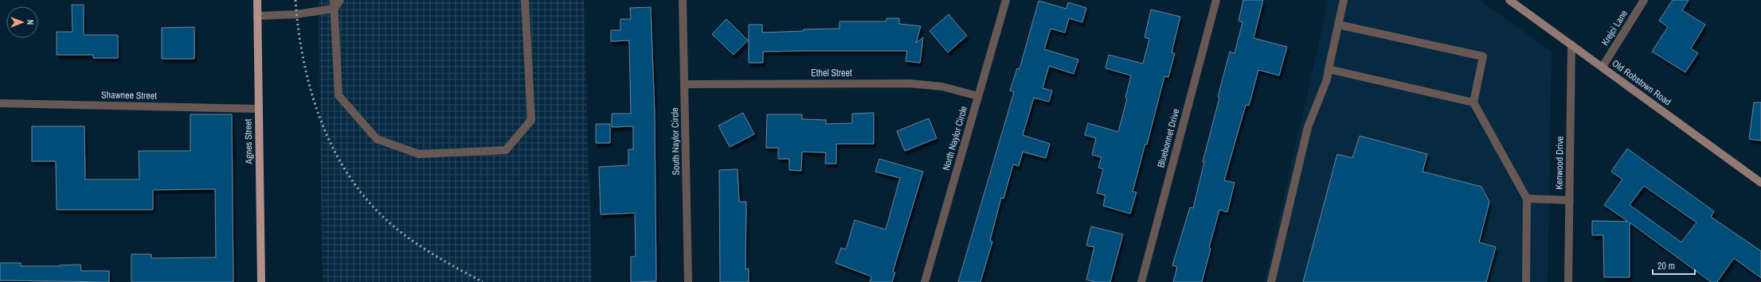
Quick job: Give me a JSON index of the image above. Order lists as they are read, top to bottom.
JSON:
{
  "streets": {
    "main road": ["Agnes Street"],
    "street": [
      "Krejci Lane",
      "Ethel Street",
      "Old Robstown Road",
      "Shawnee Street",
      "North Naylor Circle",
      "Bluebonnet Drive",
      "South Naylor Circle",
      "Kenwood Drive"
    ]
  },
  "crossings": [
    ["Krejci Lane", "Old Robstown Road"],
    ["Ethel Street", "North Naylor Circle"],
    ["Ethel Street", "South Naylor Circle"],
    ["Old Robstown Road", "Kenwood Drive"],
    ["Shawnee Street", "Agnes Street"]
  ],
  "scale_bar": "20 m",
  "north": "right"
}
